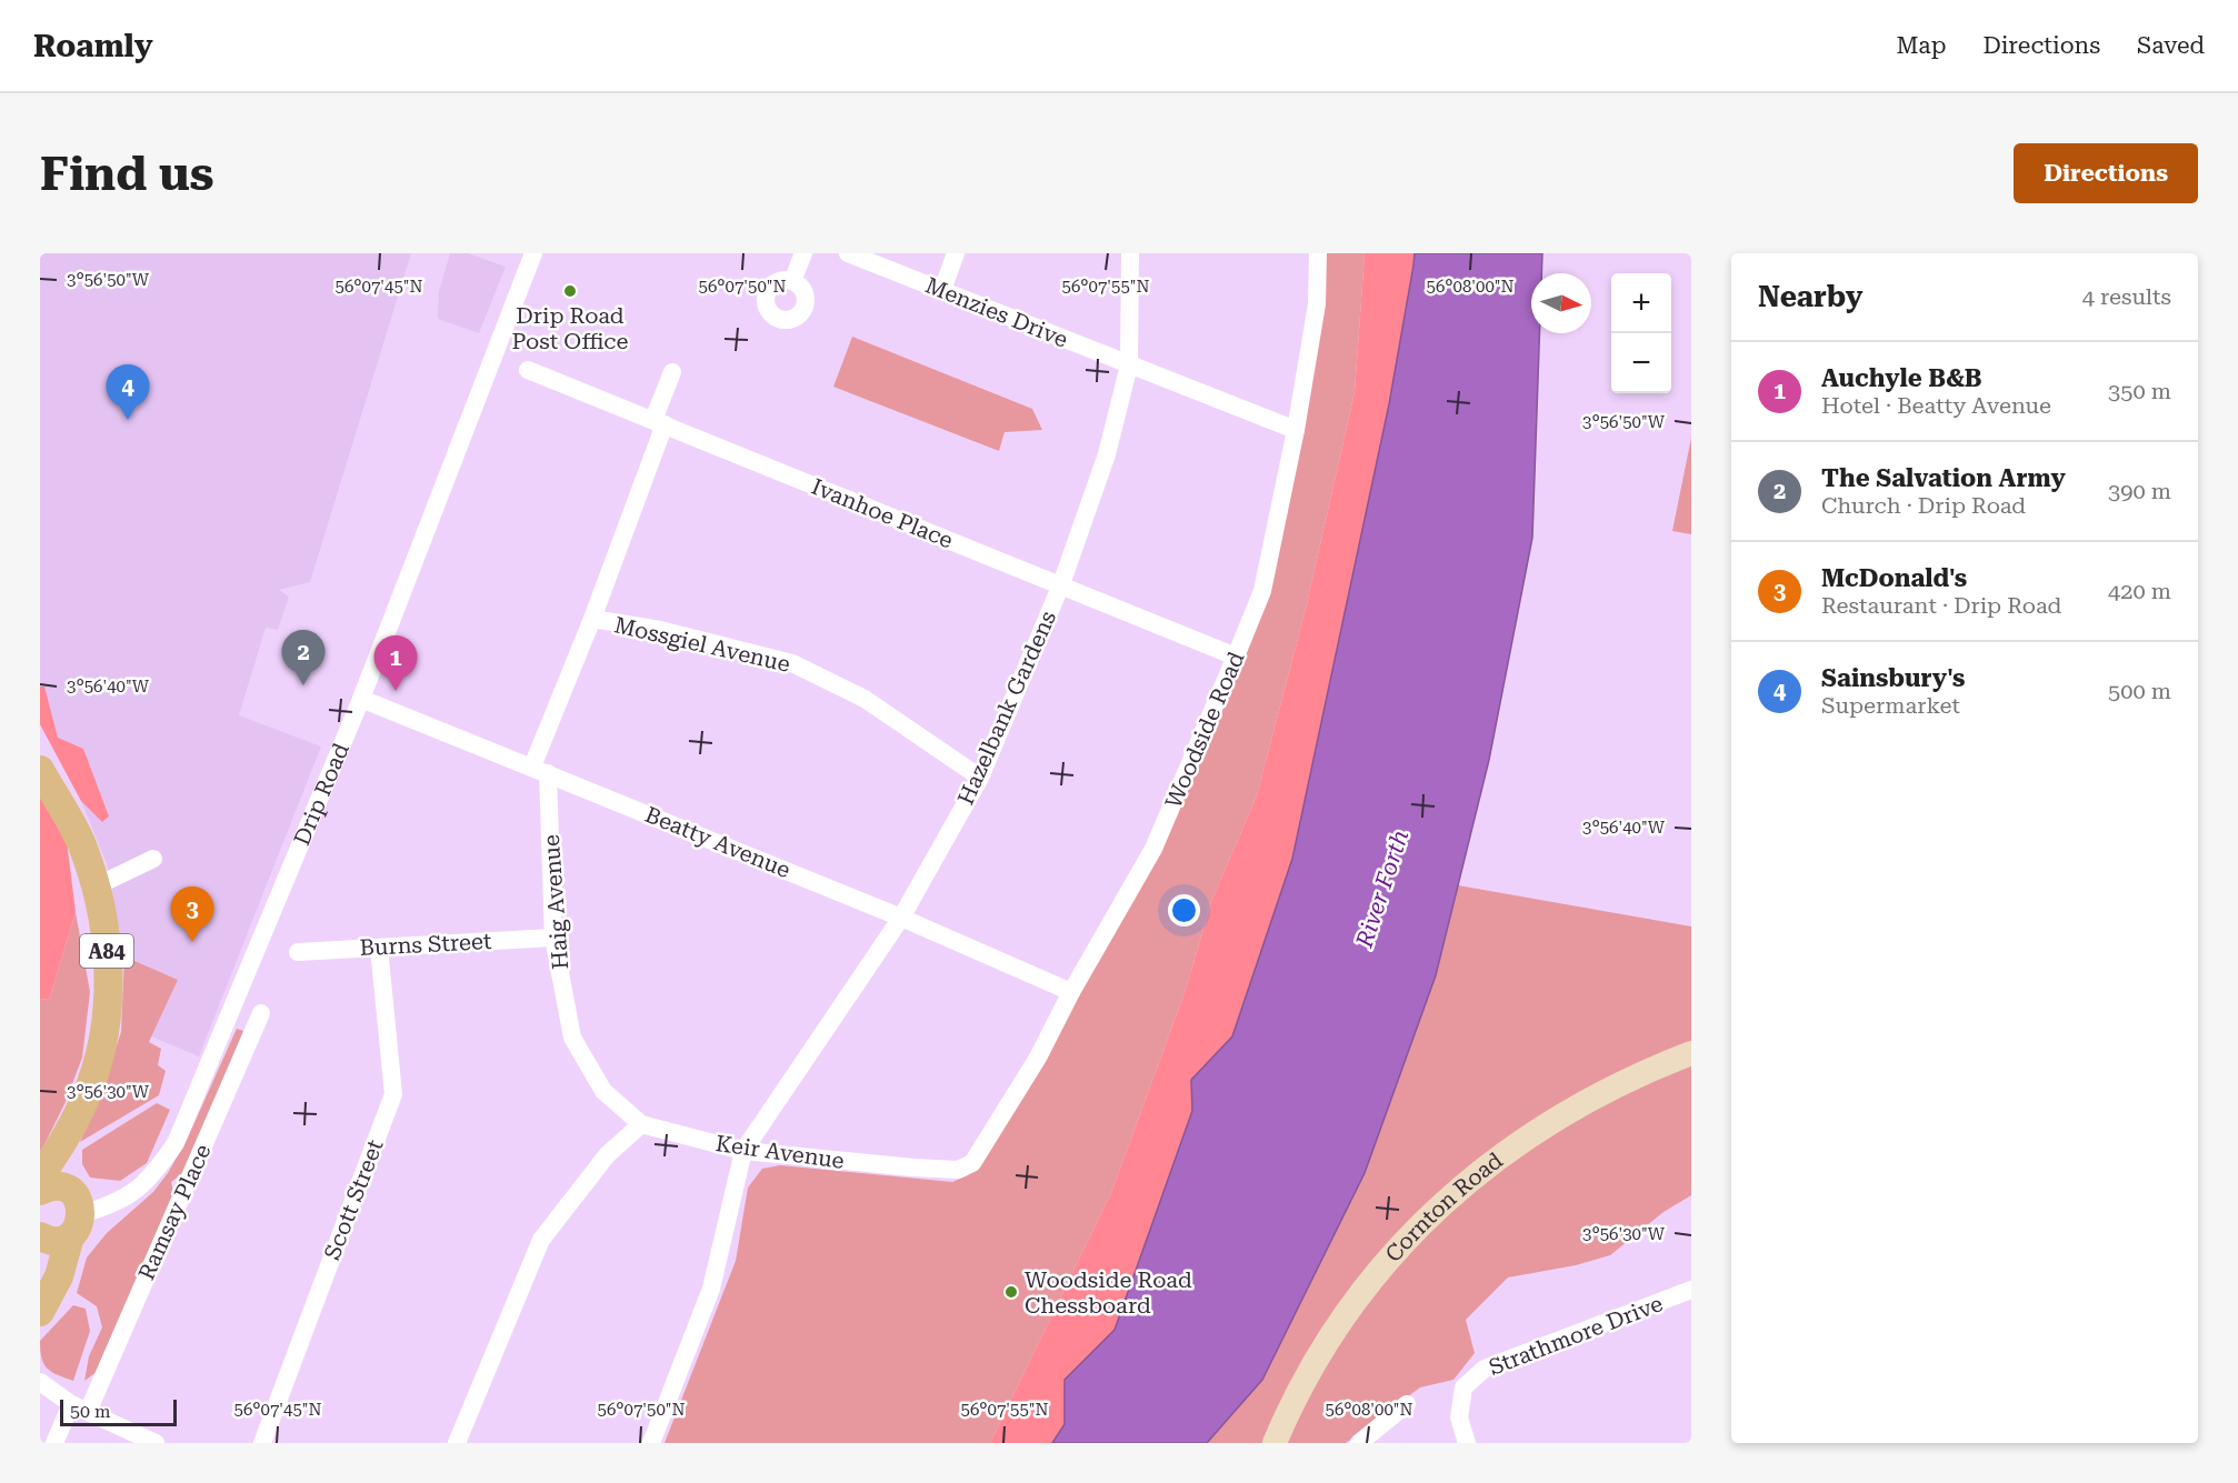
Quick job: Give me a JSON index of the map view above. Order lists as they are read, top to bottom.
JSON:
{
  "streets": {
    "main road": ["A84", "Cornton Road"],
    "street": [
      "Menzies Drive",
      "Ivanhoe Place",
      "Mossgiel Avenue",
      "Hazelbank Gardens",
      "Woodside Road",
      "Drip Road",
      "Beatty Avenue",
      "Haig Avenue",
      "Burns Street",
      "Keir Avenue",
      "Scott Street",
      "Ramsay Place",
      "Strathmore Drive"
    ]
  },
  "crossings": [
    ["Menzies Drive", "Hazelbank Gardens"],
    ["Menzies Drive", "Woodside Road"],
    ["Ivanhoe Place", "Hazelbank Gardens"],
    ["Ivanhoe Place", "Woodside Road"],
    ["Mossgiel Avenue", "Hazelbank Gardens"],
    ["Hazelbank Gardens", "Beatty Avenue"],
    ["Hazelbank Gardens", "Keir Avenue"],
    ["Woodside Road", "Beatty Avenue"],
    ["Woodside Road", "Keir Avenue"],
    ["Drip Road", "Beatty Avenue"],
    ["Beatty Avenue", "Haig Avenue"],
    ["Haig Avenue", "Burns Street"],
    ["Haig Avenue", "Keir Avenue"],
    ["Burns Street", "Scott Street"]
  ],
  "water": ["River Forth"],
  "places": ["Drip Road Post Office", "Woodside Road Chessboard"],
  "scale_bar": "50 m",
  "north": "right",
  "page": {
    "header": "Roamly",
    "nav": ["Map", "Directions", "Saved"],
    "buttons": "Directions",
    "title": "Find us",
    "heading": ["Nearby", "4 results"],
    "map_buttons": ["+", "−"],
    "list": [
      {
        "mark": "1",
        "name": "Auchyle B&B",
        "note": "Hotel · Beatty Avenue",
        "value": "350 m"
      },
      {
        "mark": "2",
        "name": "The Salvation Army",
        "note": "Church · Drip Road",
        "value": "390 m"
      },
      {
        "mark": "3",
        "name": "McDonald's",
        "note": "Restaurant · Drip Road",
        "value": "420 m"
      },
      {
        "mark": "4",
        "name": "Sainsbury's",
        "note": "Supermarket",
        "value": "500 m"
      }
    ],
    "pins": [
      "4",
      "2",
      "1",
      "3"
    ],
    "scale": "50 m"
  },
  "coordinates": [
    "3°56'50\"W",
    "56°07'45\"N",
    "56°07'50\"N",
    "56°07'55\"N",
    "56°08'00\"N",
    "3°56'40\"W",
    "3°56'30\"W"
  ]
}
